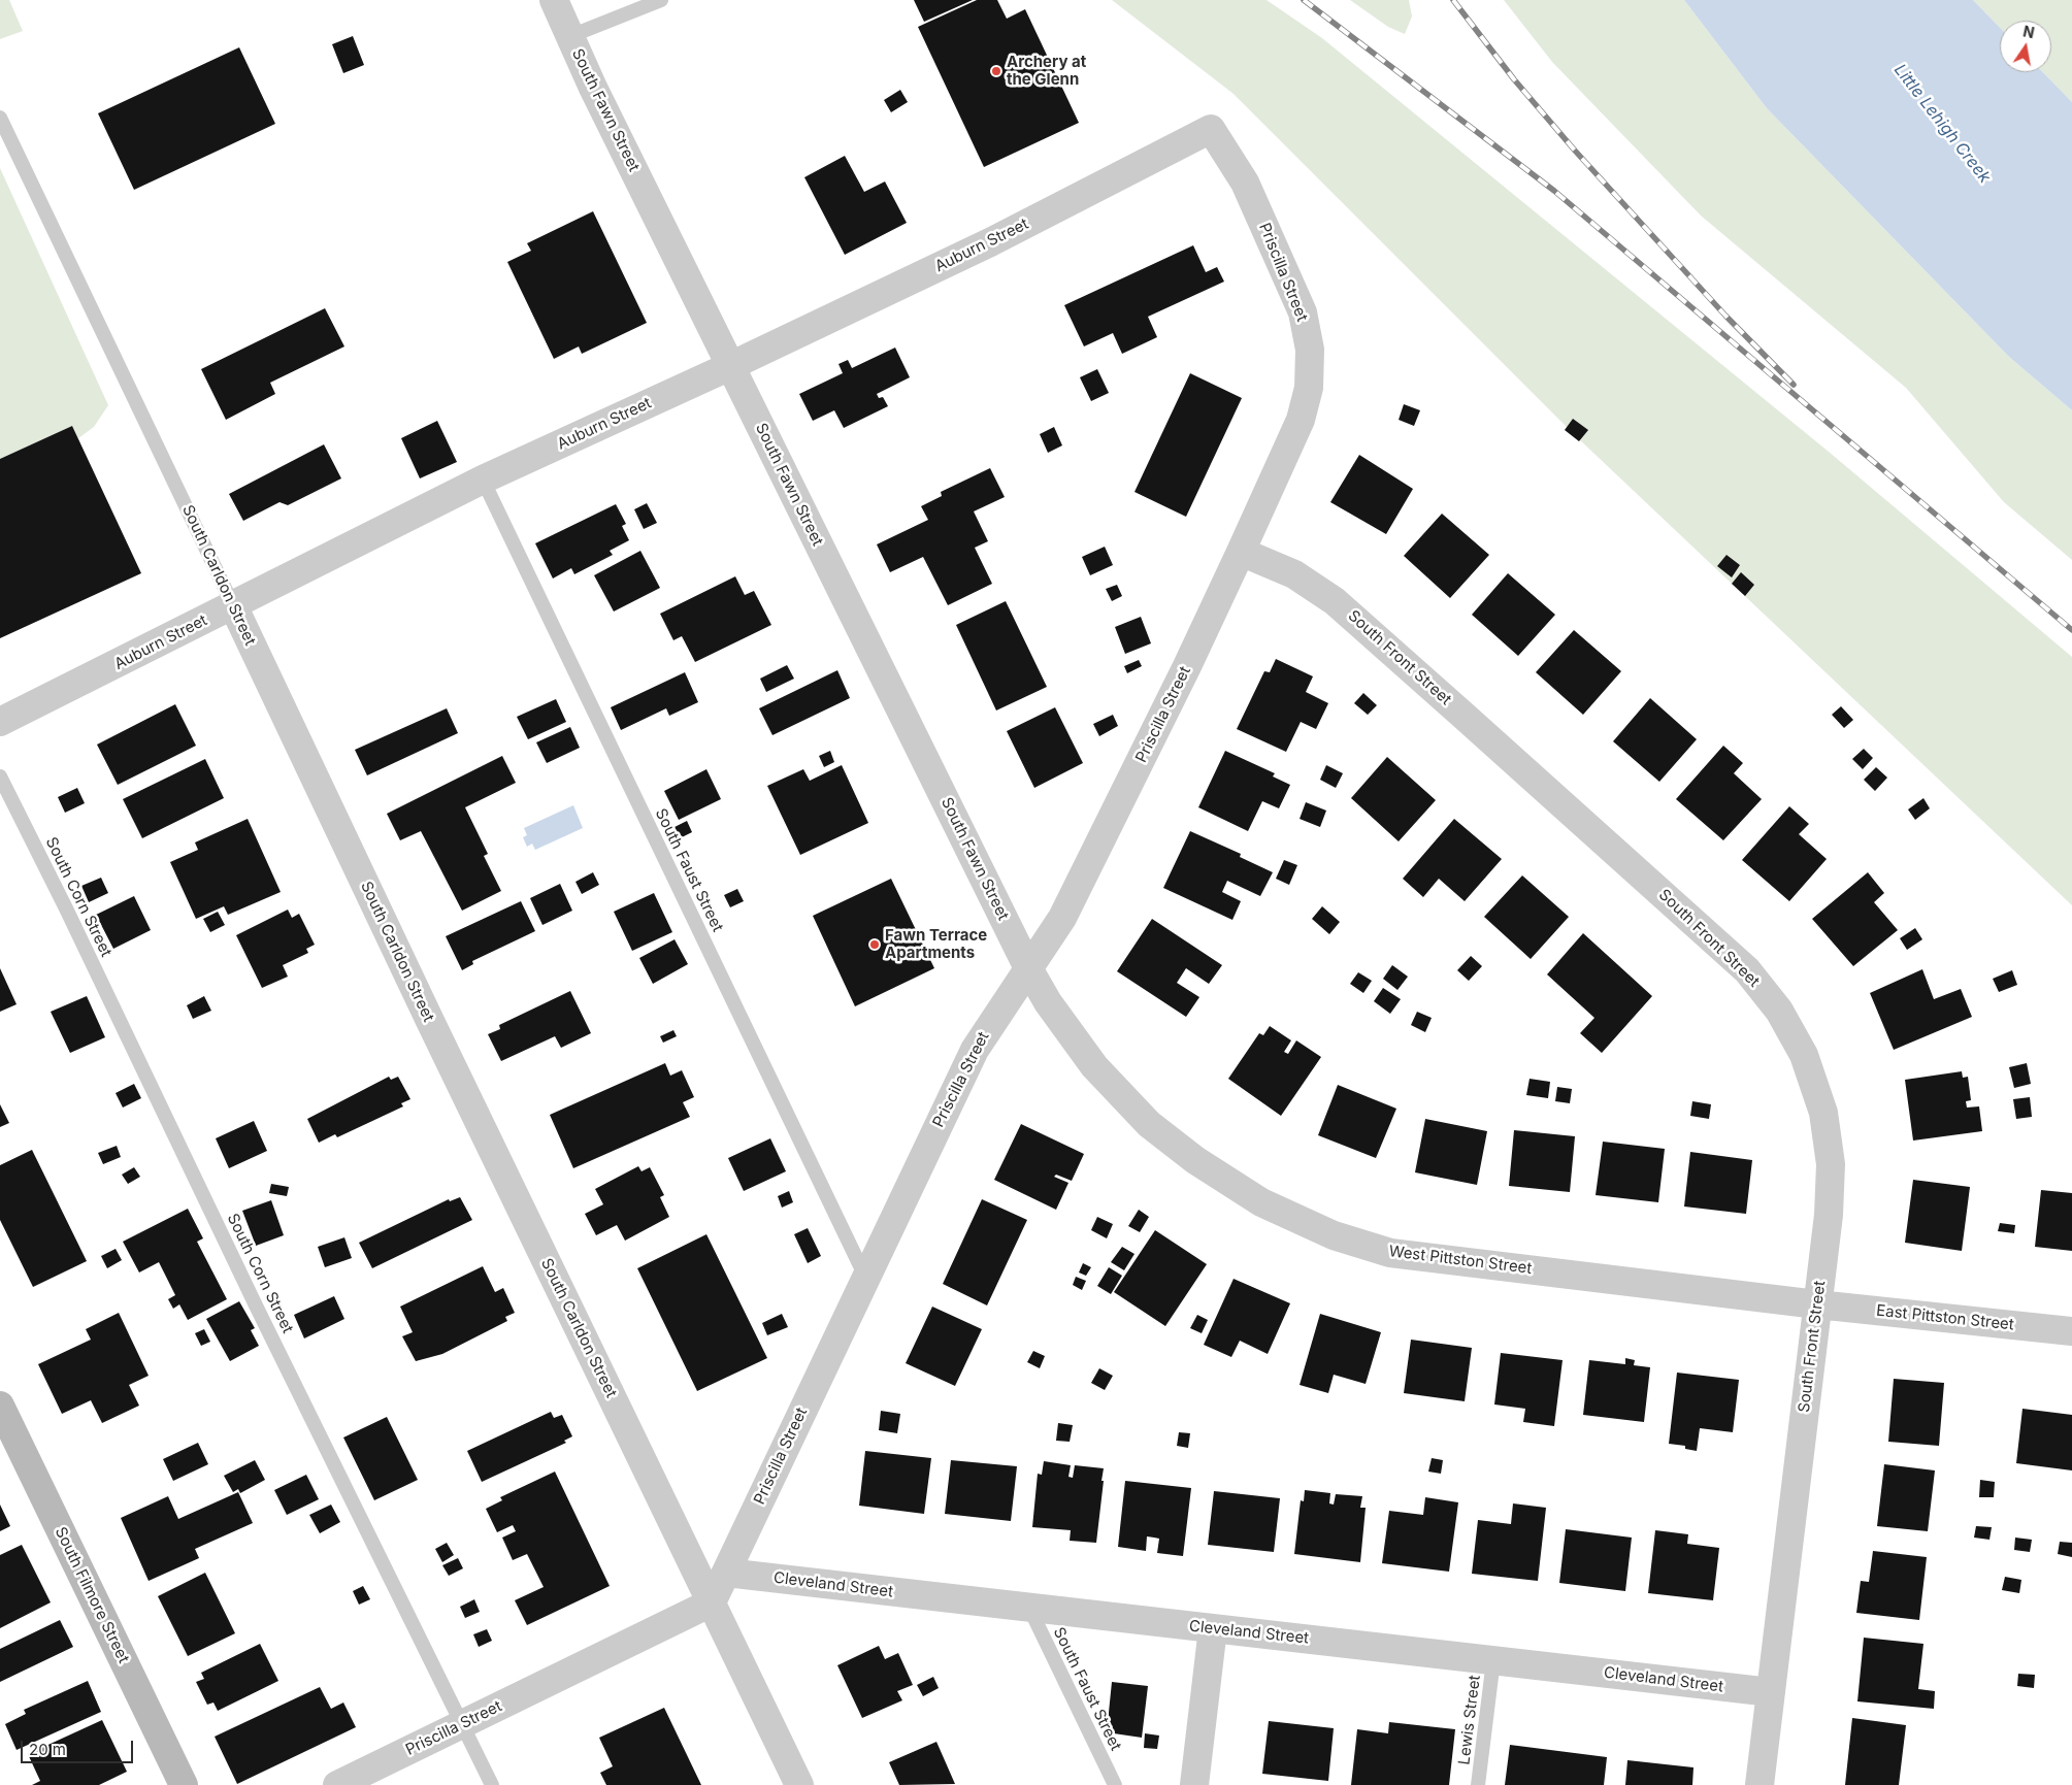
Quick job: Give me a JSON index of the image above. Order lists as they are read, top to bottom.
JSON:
{
  "streets": {
    "street": [
      "South Fawn Street",
      "Auburn Street",
      "Priscilla Street",
      "South Carldon Street",
      "South Front Street",
      "West Pittston Street",
      "East Pittston Street",
      "Cleveland Street",
      "South Filmore Street"
    ],
    "lane": ["South Faust Street", "South Corn Street", "Lewis Street"]
  },
  "crossings": [
    ["South Fawn Street", "Auburn Street"],
    ["South Fawn Street", "Priscilla Street"],
    ["South Fawn Street", "West Pittston Street"],
    ["Auburn Street", "Priscilla Street"],
    ["Auburn Street", "South Carldon Street"],
    ["Auburn Street", "South Faust Street"],
    ["Priscilla Street", "South Carldon Street"],
    ["Priscilla Street", "South Front Street"],
    ["Priscilla Street", "South Faust Street"],
    ["Priscilla Street", "South Corn Street"],
    ["Priscilla Street", "West Pittston Street"],
    ["Priscilla Street", "Cleveland Street"],
    ["South Front Street", "West Pittston Street"],
    ["South Front Street", "East Pittston Street"],
    ["South Front Street", "Cleveland Street"],
    ["South Faust Street", "Cleveland Street"],
    ["West Pittston Street", "East Pittston Street"],
    ["Cleveland Street", "Lewis Street"]
  ],
  "water": ["Little Lehigh Creek"],
  "places": ["Archery at the Glenn", "Fawn Terrace Apartments"],
  "scale_bar": "20 m",
  "north": "top"
}
